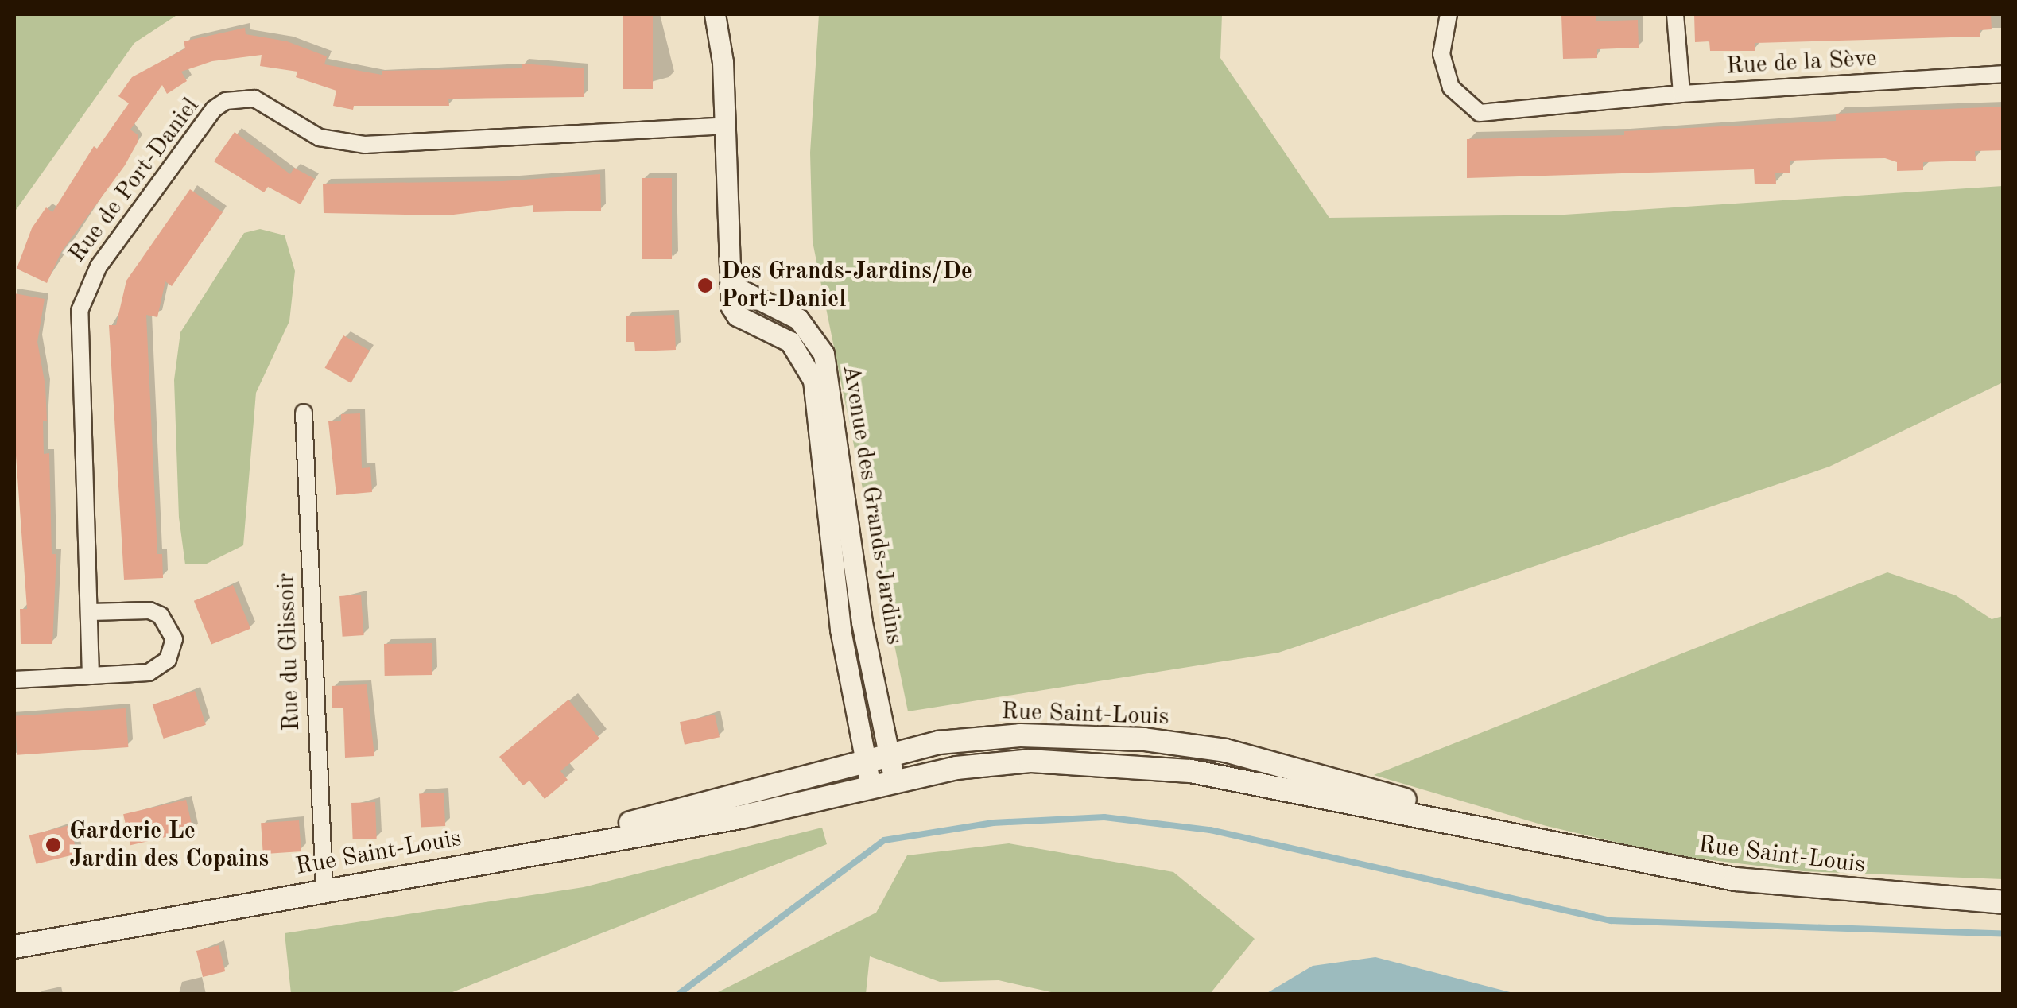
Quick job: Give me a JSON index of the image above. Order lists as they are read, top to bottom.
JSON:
{
  "streets": {
    "main road": ["Rue Saint-Louis"],
    "street": [
      "Rue de la Sève",
      "Rue de Port-Daniel",
      "Avenue des Grands-Jardins",
      "Rue du Glissoir"
    ]
  },
  "crossings": [
    ["Rue de Port-Daniel", "Avenue des Grands-Jardins"],
    ["Avenue des Grands-Jardins", "Rue Saint-Louis"],
    ["Rue du Glissoir", "Rue Saint-Louis"]
  ],
  "places": ["Des Grands-Jardins/De Port-Daniel", "Garderie Le Jardin des Copains"]
}
